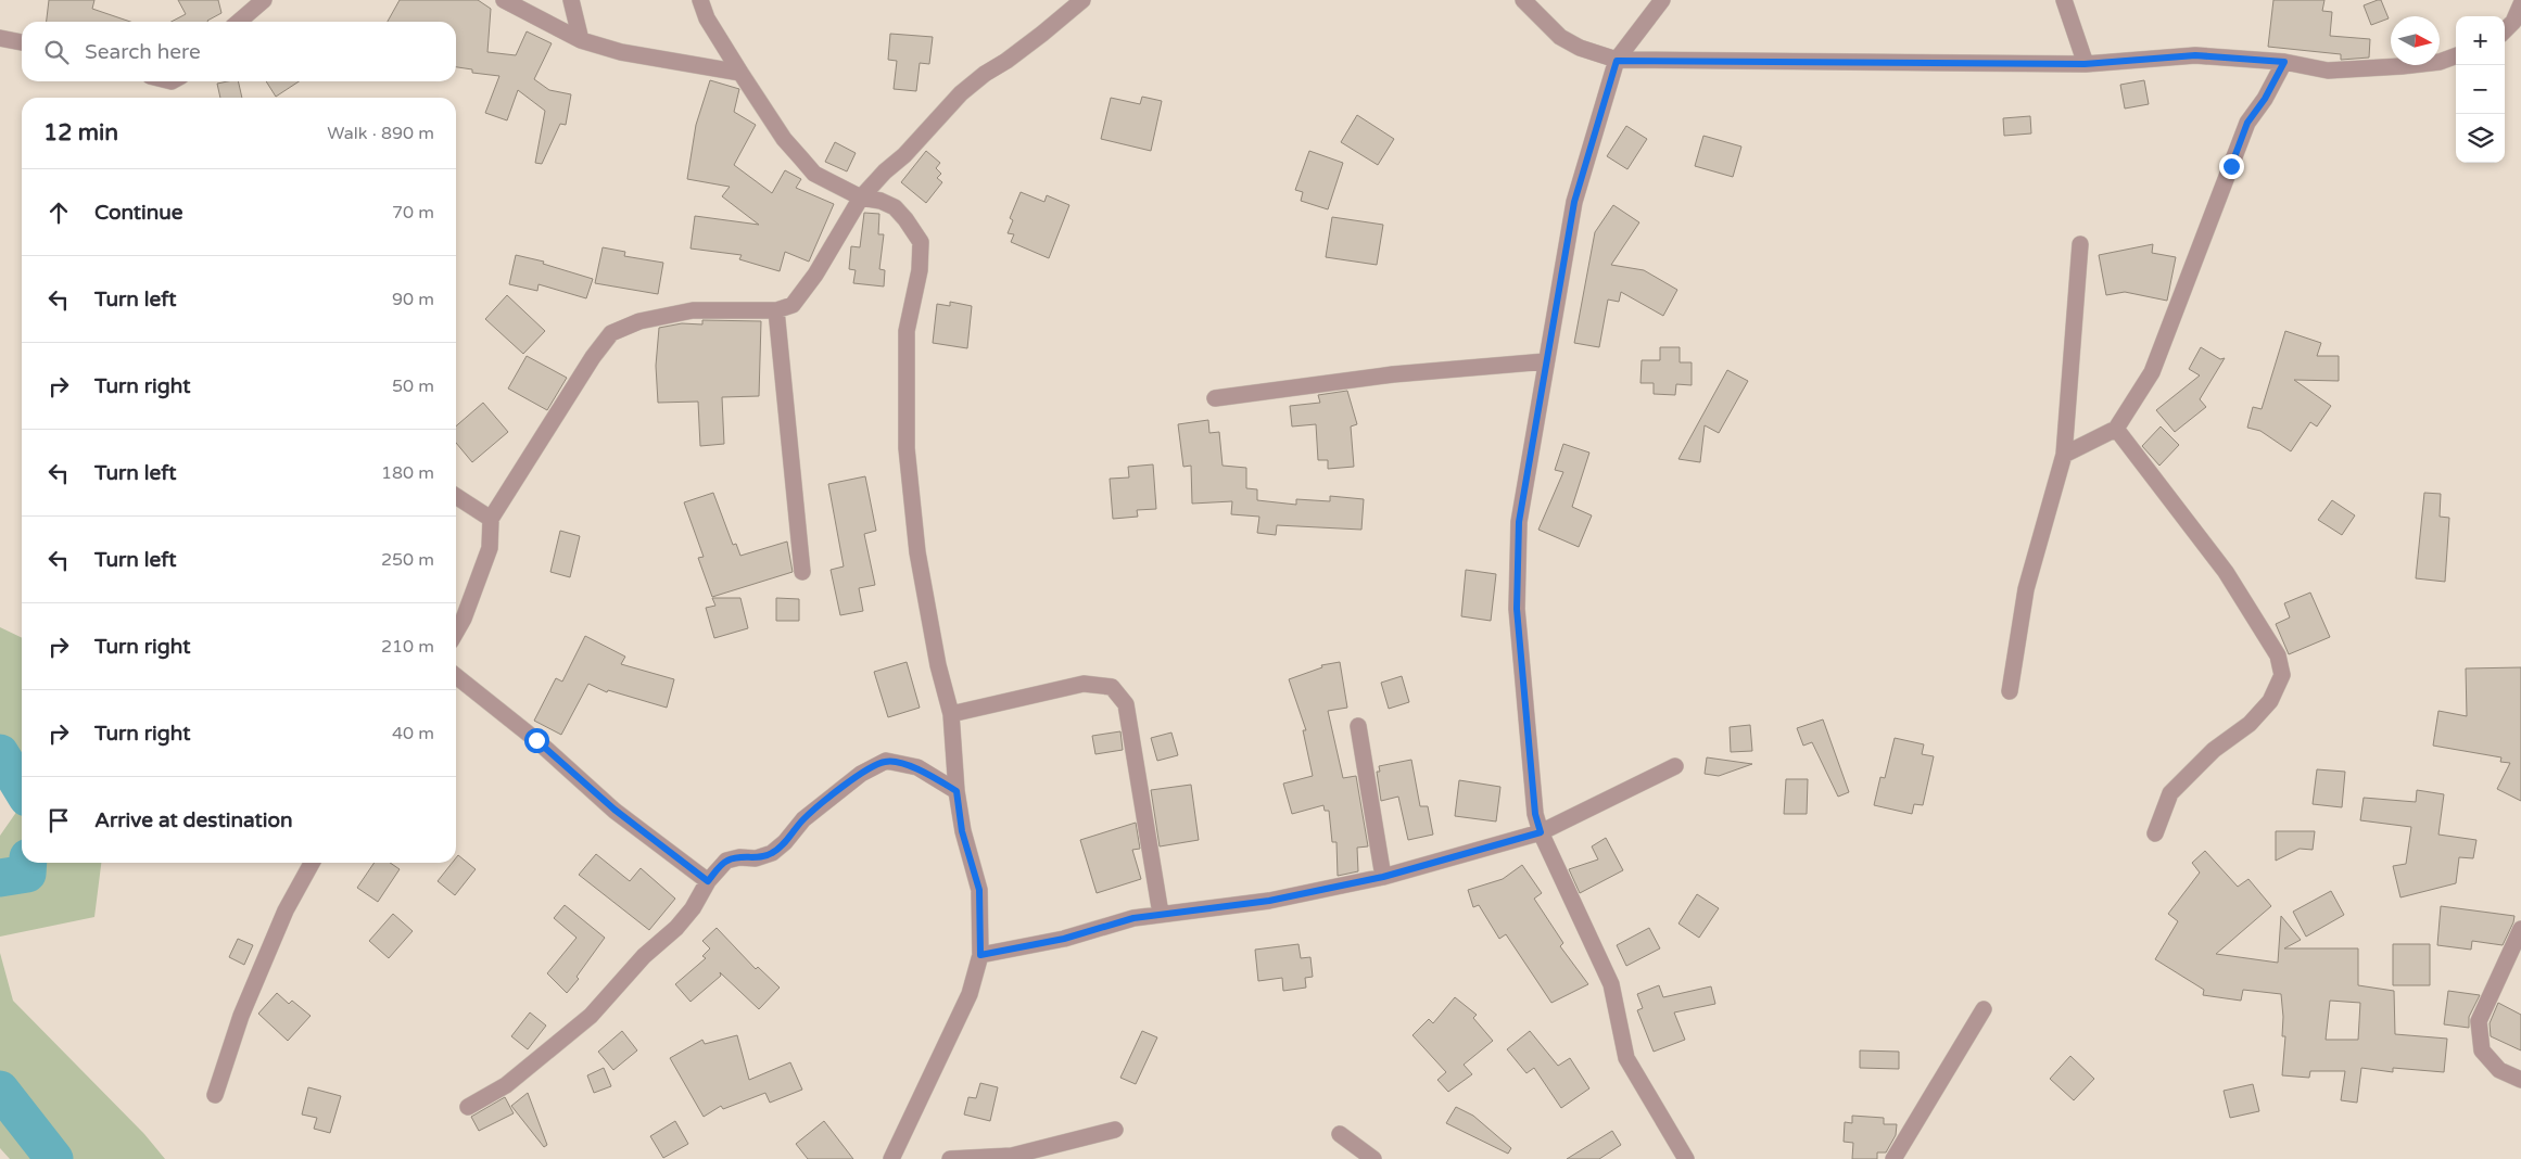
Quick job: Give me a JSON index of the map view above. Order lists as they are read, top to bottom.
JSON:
{
  "north": "right",
  "page": {
    "map_buttons": ["+", "−"],
    "search": "Search here",
    "heading": ["12 min", "Walk · 890 m"],
    "list": [
      ["Continue", "70 m"],
      ["Turn left", "90 m"],
      ["Turn right", "50 m"],
      ["Turn left", "180 m"],
      ["Turn left", "250 m"],
      ["Turn right", "210 m"],
      ["Turn right", "40 m"],
      "Arrive at destination"
    ]
  }
}
